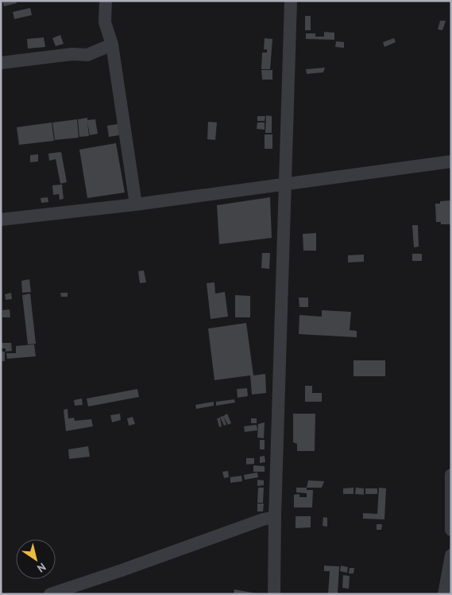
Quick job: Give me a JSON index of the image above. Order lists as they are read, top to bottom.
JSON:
{
  "north": "bottom right"
}
